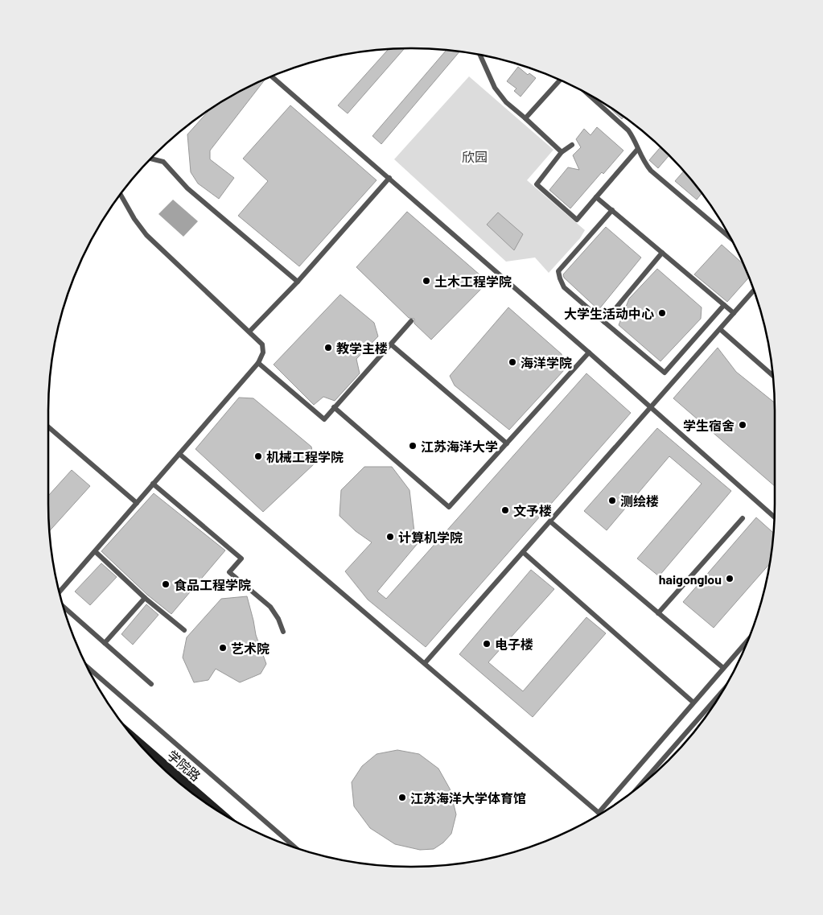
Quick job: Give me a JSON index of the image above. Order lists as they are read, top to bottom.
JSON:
{
  "streets": {
    "main road": ["学院路"]
  },
  "parks": ["欣园"],
  "places": [
    "土木工程学院",
    "大学生活动中心",
    "教学主楼",
    "海洋学院",
    "学生宿舍",
    "江苏海洋大学",
    "机械工程学院",
    "测绘楼",
    "文予楼",
    "计算机学院",
    "haigonglou",
    "食品工程学院",
    "电子楼",
    "艺术院",
    "江苏海洋大学体育馆"
  ]
}
